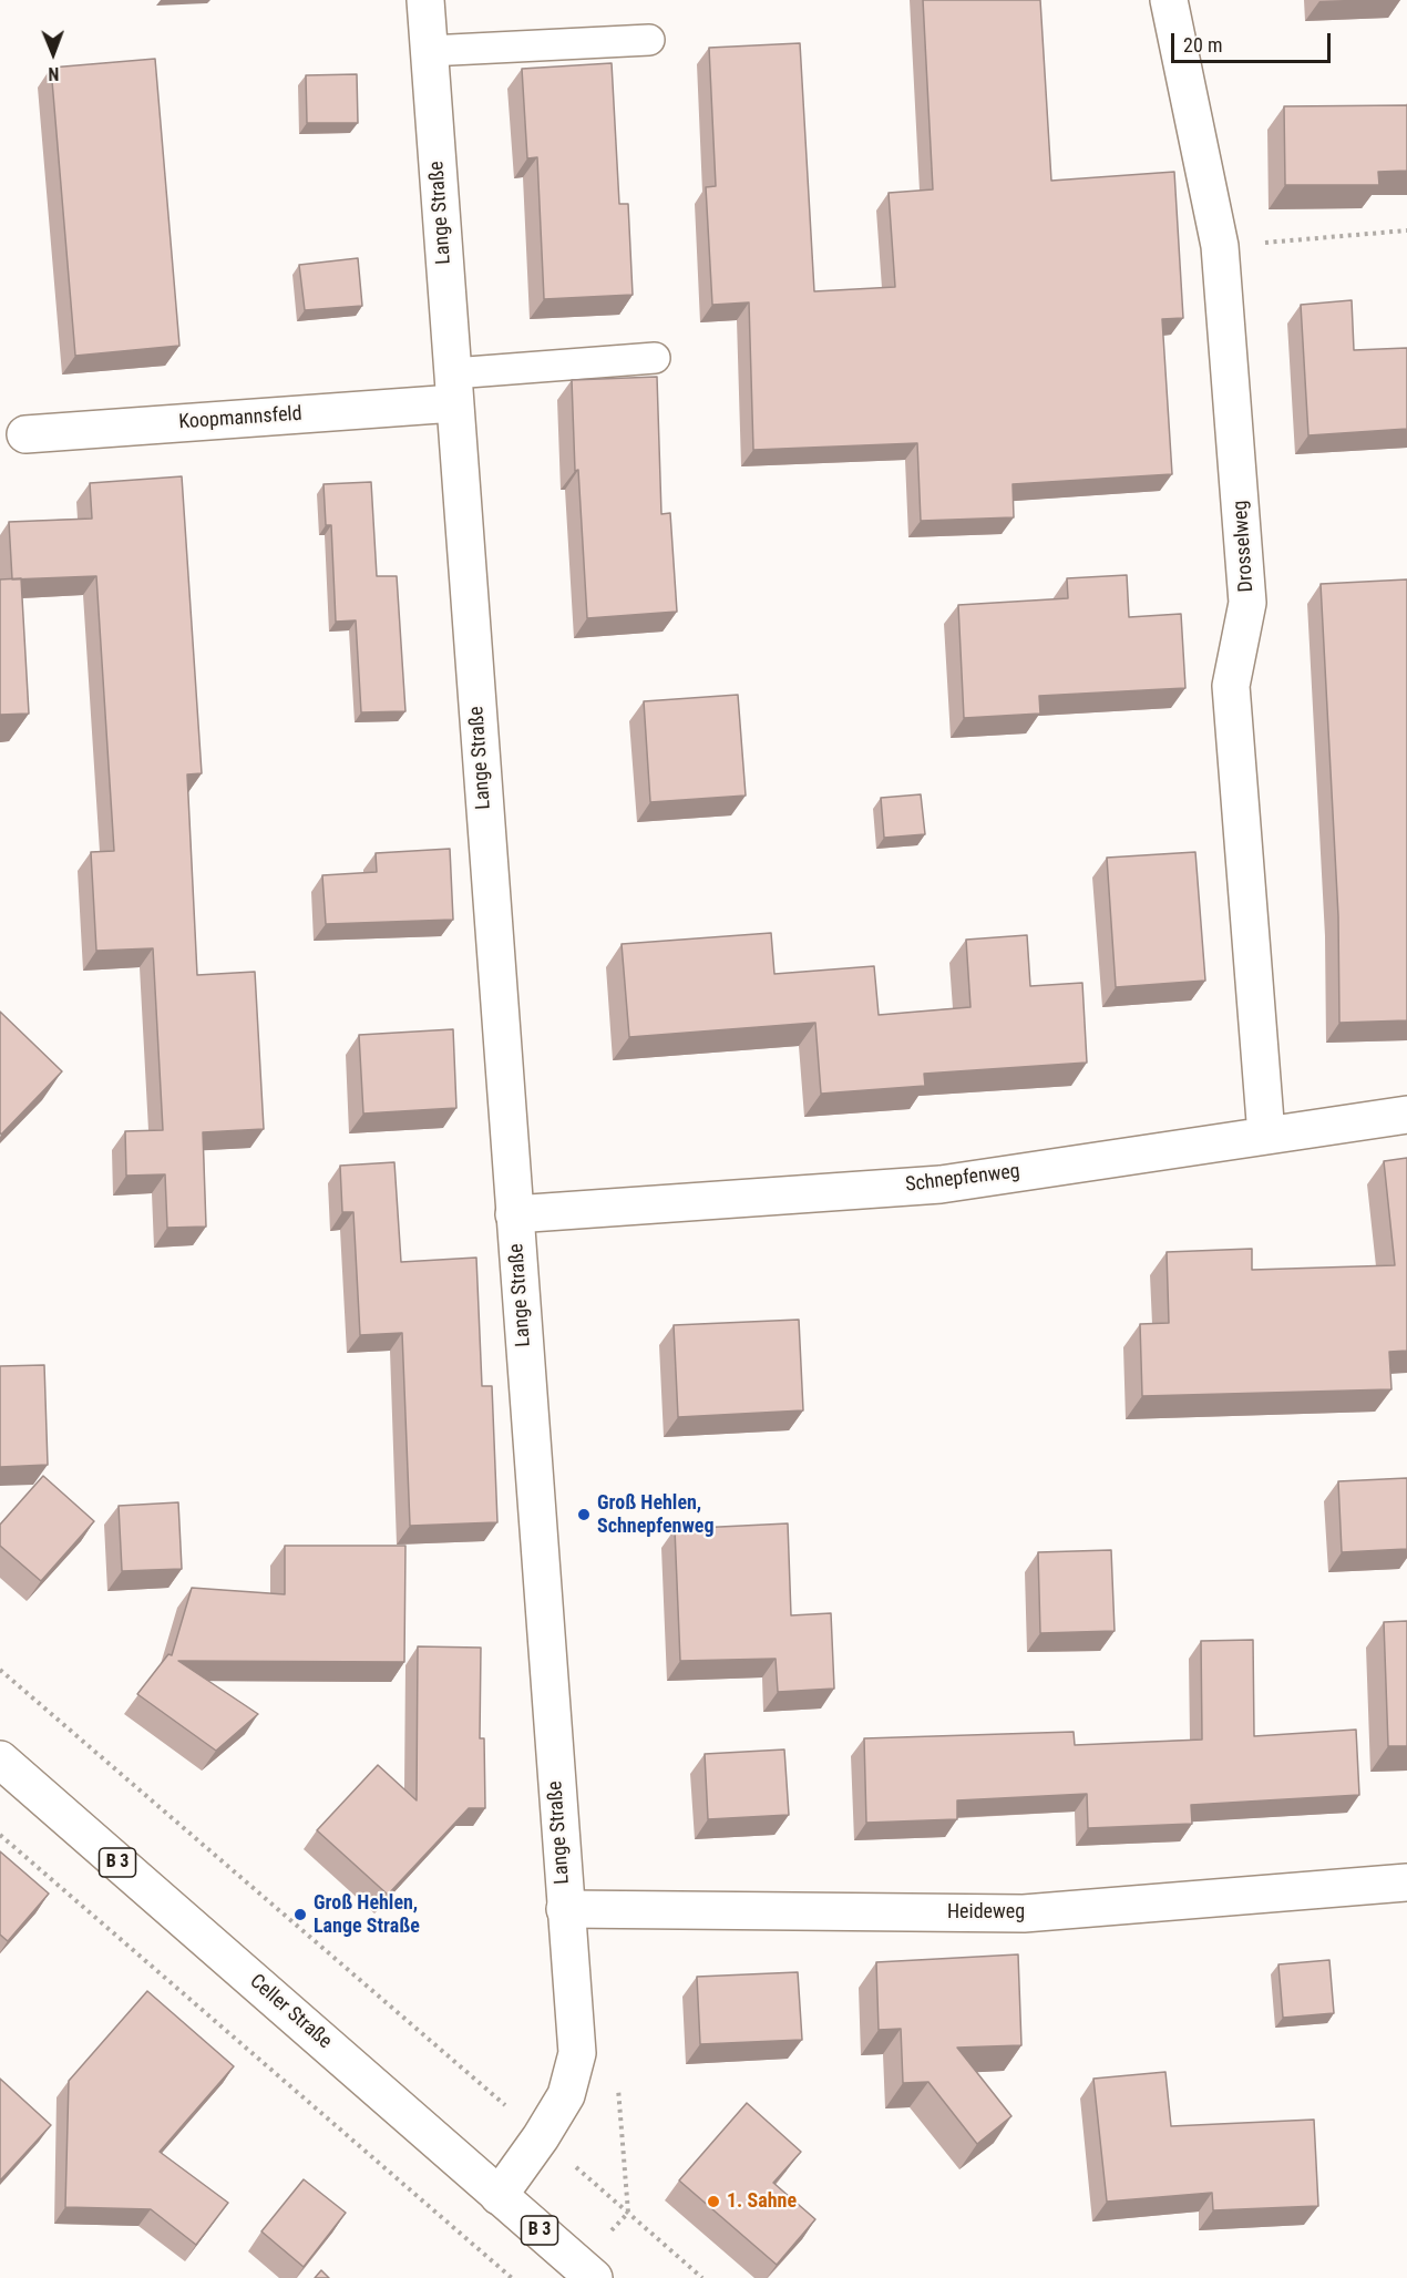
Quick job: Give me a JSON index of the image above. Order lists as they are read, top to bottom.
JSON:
{
  "streets": {
    "street": [
      "Lange Straße",
      "Koopmannsfeld",
      "Drosselweg",
      "Schnepfenweg",
      "B 3",
      "Heideweg",
      "Celler Straße"
    ]
  },
  "crossings": [
    ["Lange Straße", "Koopmannsfeld"],
    ["Lange Straße", "Schnepfenweg"],
    ["Lange Straße", "Heideweg"],
    ["Lange Straße", "Celler Straße"],
    ["Drosselweg", "Schnepfenweg"]
  ],
  "places": ["Groß Hehlen, Schnepfenweg", "Groß Hehlen, Lange Straße", "1. Sahne"],
  "scale_bar": "20 m",
  "north": "bottom"
}
